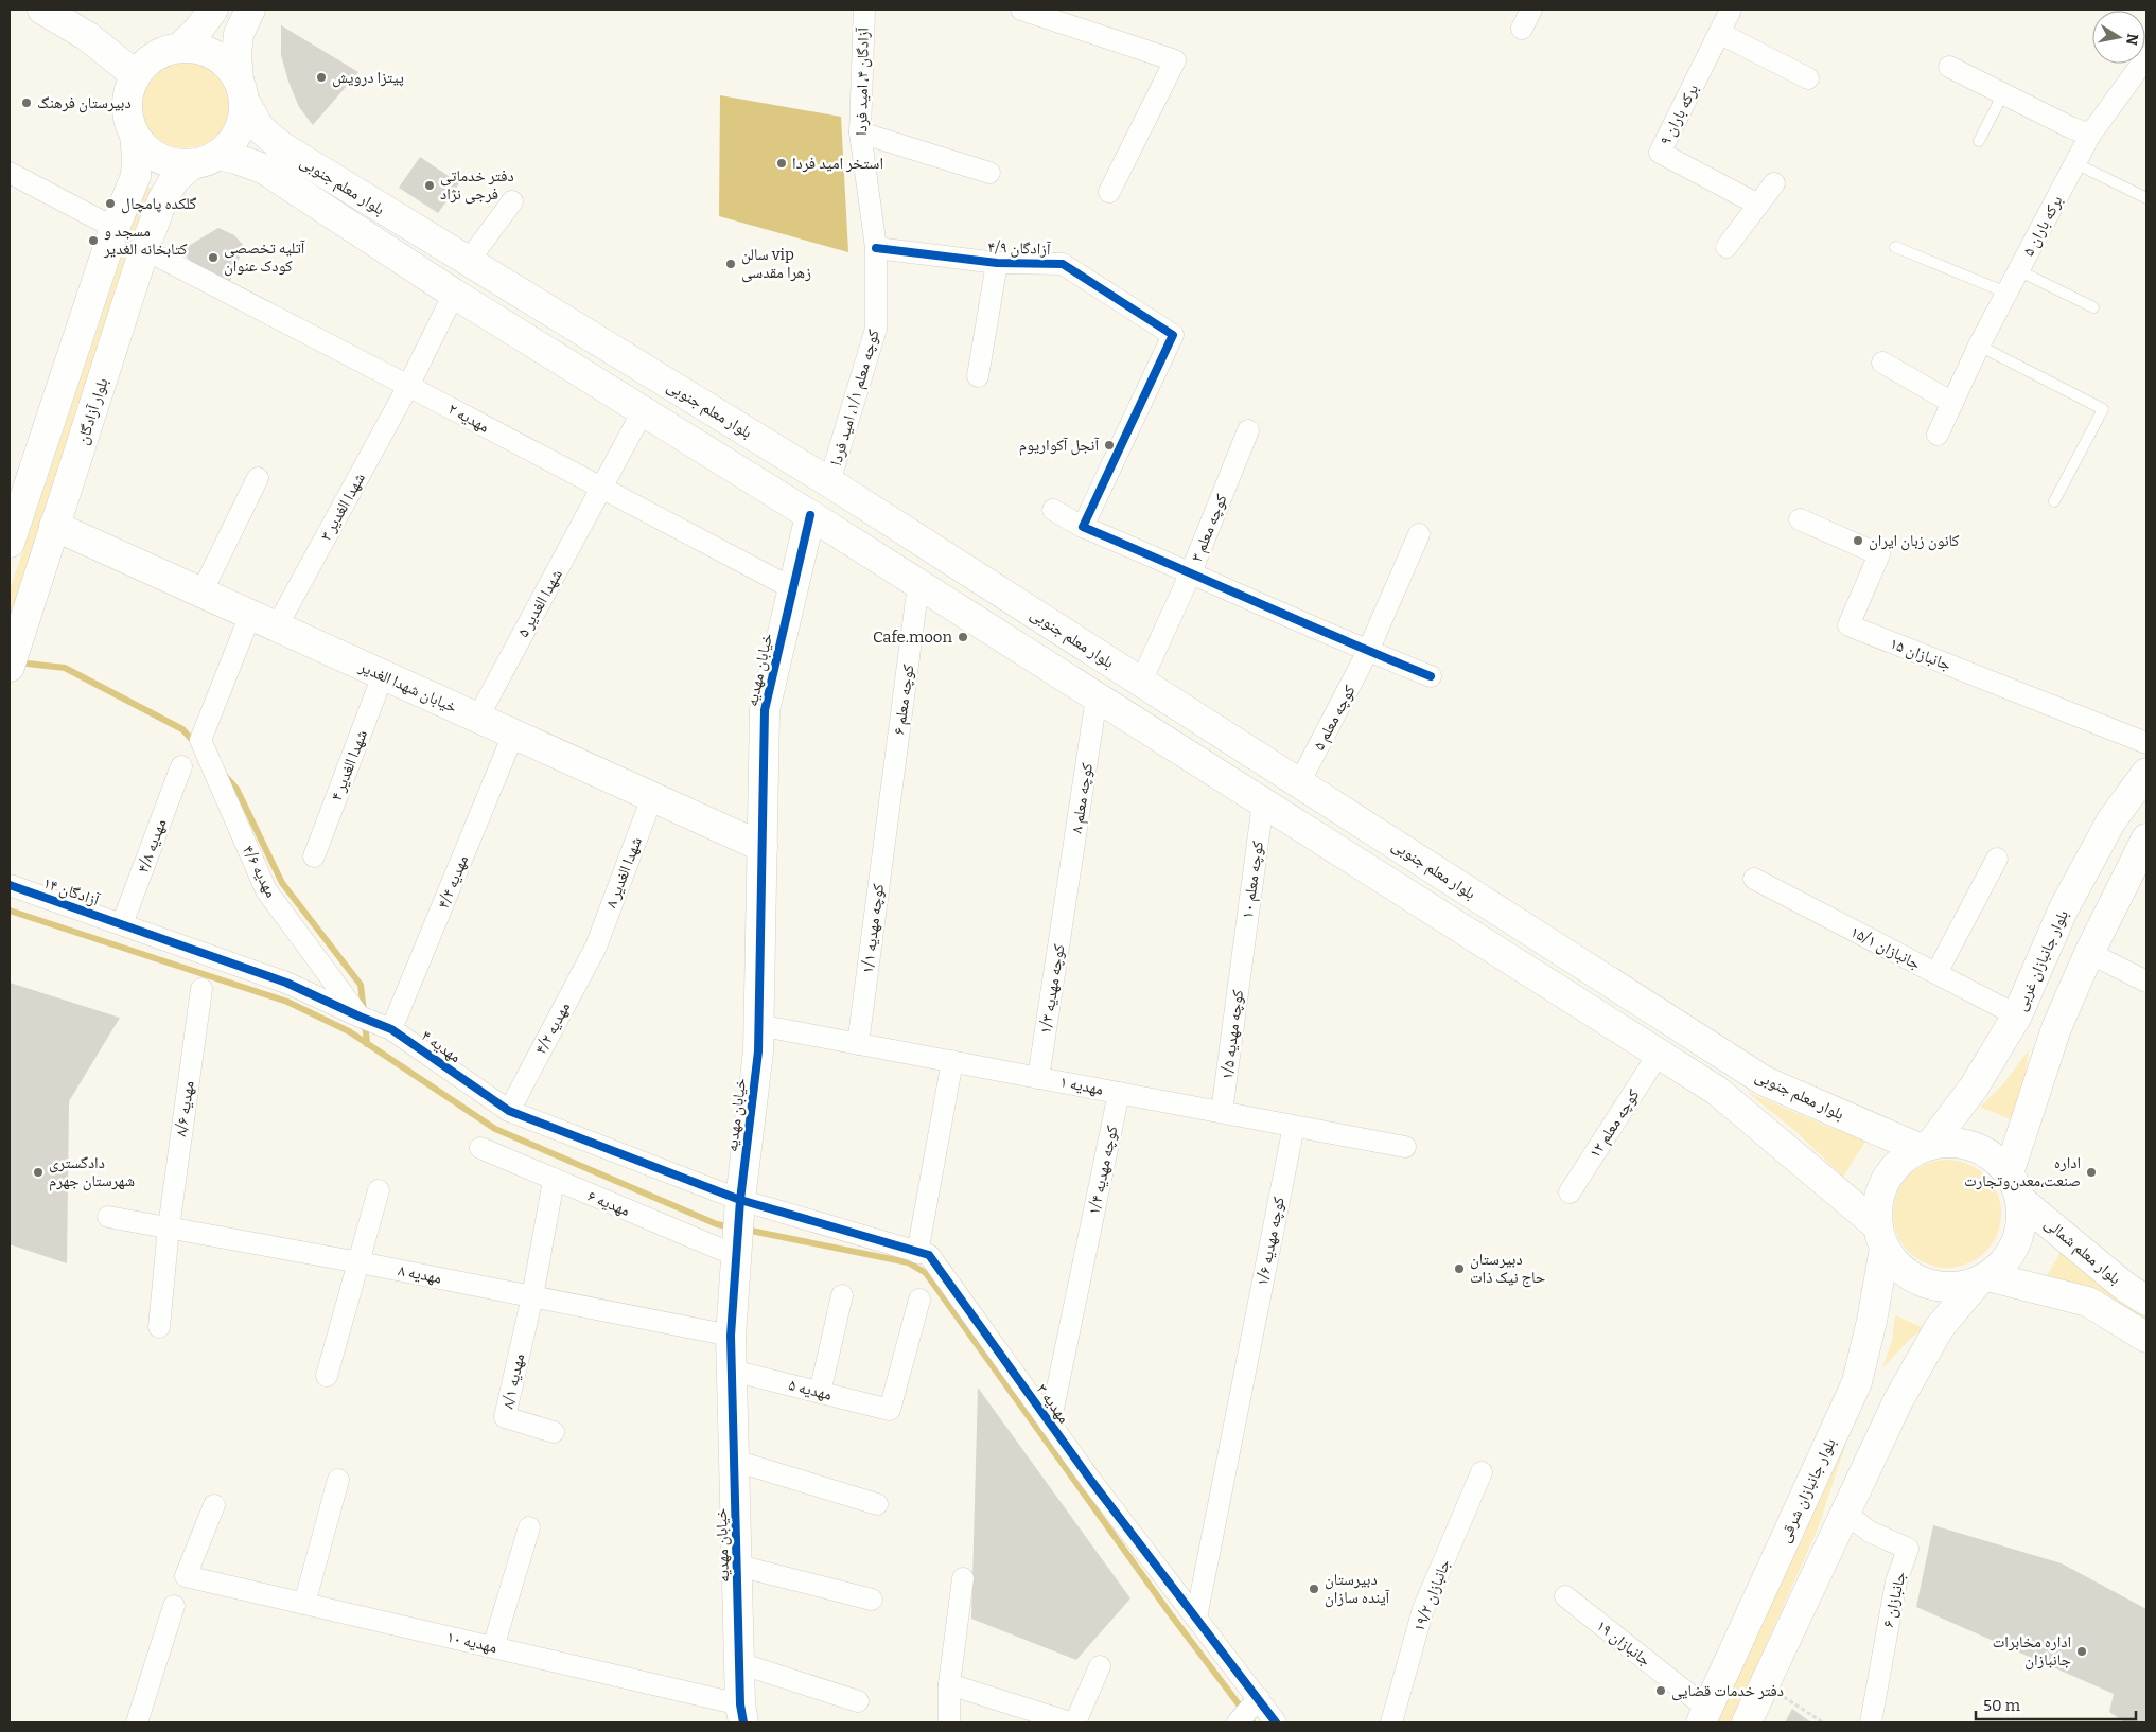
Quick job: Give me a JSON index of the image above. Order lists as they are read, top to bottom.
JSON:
{
  "streets": {
    "main road": [
      "بلوار معلم جنوبی",
      "بلوار آزادگان",
      "خیابان مهدیه",
      "خیابان شهدا الغدیر",
      "بلوار جانبازان غربی",
      "بلوار معلم شمالی",
      "بلوار جانبازان شرقی"
    ],
    "street": [
      "آزادگان ۴، امید فردا",
      "برکه باران ۹",
      "برکه باران ۵",
      "آزادگان ۴/۹",
      "کوچه معلم ۱/۱، امید فردا",
      "مهدیه ۲",
      "شهدا الغدیر ۳",
      "کوچه معلم ۳",
      "شهدا الغدیر ۵",
      "جانبازان ۱۵",
      "کوچه معلم ۶",
      "کوچه معلم ۵",
      "شهدا الغدیر ۴",
      "کوچه معلم ۸",
      "مهدیه ۴/۸",
      "مهدیه ۴/۶",
      "شهدا الغدیر ۸",
      "کوچه معلم ۱۰",
      "مهدیه ۴/۴",
      "آزادگان ۱۴",
      "کوچه مهدیه ۱/۱",
      "جانبازان ۱۵/۱",
      "کوچه مهدیه ۱/۳",
      "مهدیه ۴/۲",
      "کوچه مهدیه ۱/۵",
      "مهدیه ۴",
      "مهدیه ۱",
      "مهدیه ۸/۶",
      "کوچه معلم ۱۲",
      "کوچه مهدیه ۱/۴",
      "مهدیه ۶",
      "کوچه مهدیه ۱/۶",
      "مهدیه ۸",
      "مهدیه ۸/۱",
      "مهدیه ۵",
      "مهدیه ۳",
      "جانبازان ۱۹/۲",
      "جانبازان ۶",
      "مهدیه ۱۰",
      "جانبازان ۱۹"
    ]
  },
  "crossings": [
    ["آزادگان ۴، امید فردا", "آزادگان ۴/۹"],
    ["آزادگان ۴، امید فردا", "کوچه معلم ۱/۱، امید فردا"],
    ["بلوار معلم جنوبی", "کوچه معلم ۱/۱، امید فردا"],
    ["بلوار معلم جنوبی", "بلوار آزادگان"],
    ["بلوار معلم جنوبی", "شهدا الغدیر ۳"],
    ["بلوار معلم جنوبی", "کوچه معلم ۳"],
    ["بلوار معلم جنوبی", "شهدا الغدیر ۵"],
    ["بلوار معلم جنوبی", "خیابان مهدیه"],
    ["بلوار معلم جنوبی", "کوچه معلم ۶"],
    ["بلوار معلم جنوبی", "کوچه معلم ۵"],
    ["بلوار معلم جنوبی", "کوچه معلم ۸"],
    ["بلوار معلم جنوبی", "کوچه معلم ۱۰"],
    ["بلوار معلم جنوبی", "بلوار جانبازان غربی"],
    ["بلوار معلم جنوبی", "کوچه معلم ۱۲"],
    ["بلوار معلم جنوبی", "بلوار معلم شمالی"],
    ["بلوار معلم جنوبی", "بلوار جانبازان شرقی"],
    ["آزادگان ۴/۹", "کوچه معلم ۱/۱، امید فردا"],
    ["بلوار آزادگان", "مهدیه ۲"],
    ["بلوار آزادگان", "خیابان شهدا الغدیر"],
    ["مهدیه ۲", "شهدا الغدیر ۳"],
    ["مهدیه ۲", "شهدا الغدیر ۵"],
    ["مهدیه ۲", "خیابان مهدیه"],
    ["شهدا الغدیر ۳", "خیابان شهدا الغدیر"],
    ["شهدا الغدیر ۵", "خیابان شهدا الغدیر"],
    ["خیابان مهدیه", "خیابان شهدا الغدیر"],
    ["خیابان مهدیه", "مهدیه ۴"],
    ["خیابان مهدیه", "مهدیه ۱"],
    ["خیابان مهدیه", "مهدیه ۶"],
    ["خیابان مهدیه", "مهدیه ۸"],
    ["خیابان مهدیه", "مهدیه ۵"],
    ["خیابان مهدیه", "مهدیه ۳"],
    ["خیابان مهدیه", "مهدیه ۱۰"],
    ["خیابان شهدا الغدیر", "شهدا الغدیر ۴"],
    ["خیابان شهدا الغدیر", "مهدیه ۴/۶"],
    ["خیابان شهدا الغدیر", "شهدا الغدیر ۸"],
    ["خیابان شهدا الغدیر", "مهدیه ۴/۴"],
    ["کوچه معلم ۶", "کوچه مهدیه ۱/۱"],
    ["کوچه معلم ۸", "کوچه مهدیه ۱/۳"],
    ["مهدیه ۴/۸", "آزادگان ۱۴"],
    ["مهدیه ۴/۸", "مهدیه ۴"],
    ["مهدیه ۴/۶", "مهدیه ۴"],
    ["شهدا الغدیر ۸", "مهدیه ۴/۲"],
    ["کوچه معلم ۱۰", "کوچه مهدیه ۱/۵"],
    ["مهدیه ۴/۴", "مهدیه ۴"],
    ["آزادگان ۱۴", "مهدیه ۴"],
    ["کوچه مهدیه ۱/۱", "مهدیه ۱"],
    ["جانبازان ۱۵/۱", "بلوار جانبازان غربی"],
    ["بلوار جانبازان غربی", "بلوار معلم شمالی"],
    ["بلوار جانبازان غربی", "بلوار جانبازان شرقی"],
    ["کوچه مهدیه ۱/۳", "مهدیه ۱"],
    ["مهدیه ۴/۲", "مهدیه ۴"],
    ["کوچه مهدیه ۱/۵", "مهدیه ۱"],
    ["مهدیه ۴", "مهدیه ۳"],
    ["مهدیه ۱", "کوچه مهدیه ۱/۴"],
    ["مهدیه ۱", "کوچه مهدیه ۱/۶"],
    ["مهدیه ۸/۶", "مهدیه ۸"],
    ["کوچه مهدیه ۱/۴", "مهدیه ۳"],
    ["کوچه مهدیه ۱/۶", "مهدیه ۳"],
    ["بلوار معلم شمالی", "بلوار جانبازان شرقی"],
    ["مهدیه ۸", "مهدیه ۸/۱"],
    ["بلوار جانبازان شرقی", "جانبازان ۱۹"]
  ],
  "places": [
    "پیتزا درویش",
    "دبیرستان فرهنگ",
    "استخر امید فردا",
    "دفتر خدماتی فرجی نژاد",
    "گلکده پامچال",
    "مسجد و کتابخانه الغدیر",
    "آتلیه تخصصی کودک عنوان",
    "سالن vip زهرا مقدسی",
    "آنجل آکواریوم",
    "کانون زبان ایران",
    "Cafe.moon",
    "دادگستری شهرستان جهرم",
    "اداره صنعت،معدن‌و‌تجارت",
    "دبیرستان حاج نیک ذات",
    "دبیرستان آینده سازان",
    "اداره مخابرات جانبازان",
    "دفتر خدمات قضایی"
  ],
  "scale_bar": "50 m",
  "north": "right"
}
